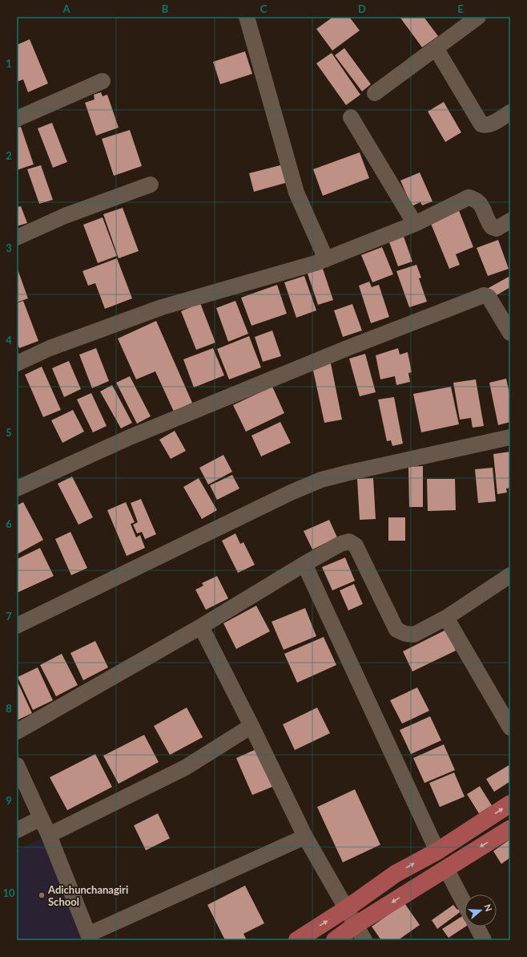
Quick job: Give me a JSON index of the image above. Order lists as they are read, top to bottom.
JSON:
{
  "places": ["Adichunchanagiri School"],
  "north": "right",
  "grid": {
    "columns": [
      "A",
      "B",
      "C",
      "D",
      "E"
    ],
    "rows": [
      "1",
      "2",
      "3",
      "4",
      "5",
      "6",
      "7",
      "8",
      "9",
      "10"
    ]
  }
}
